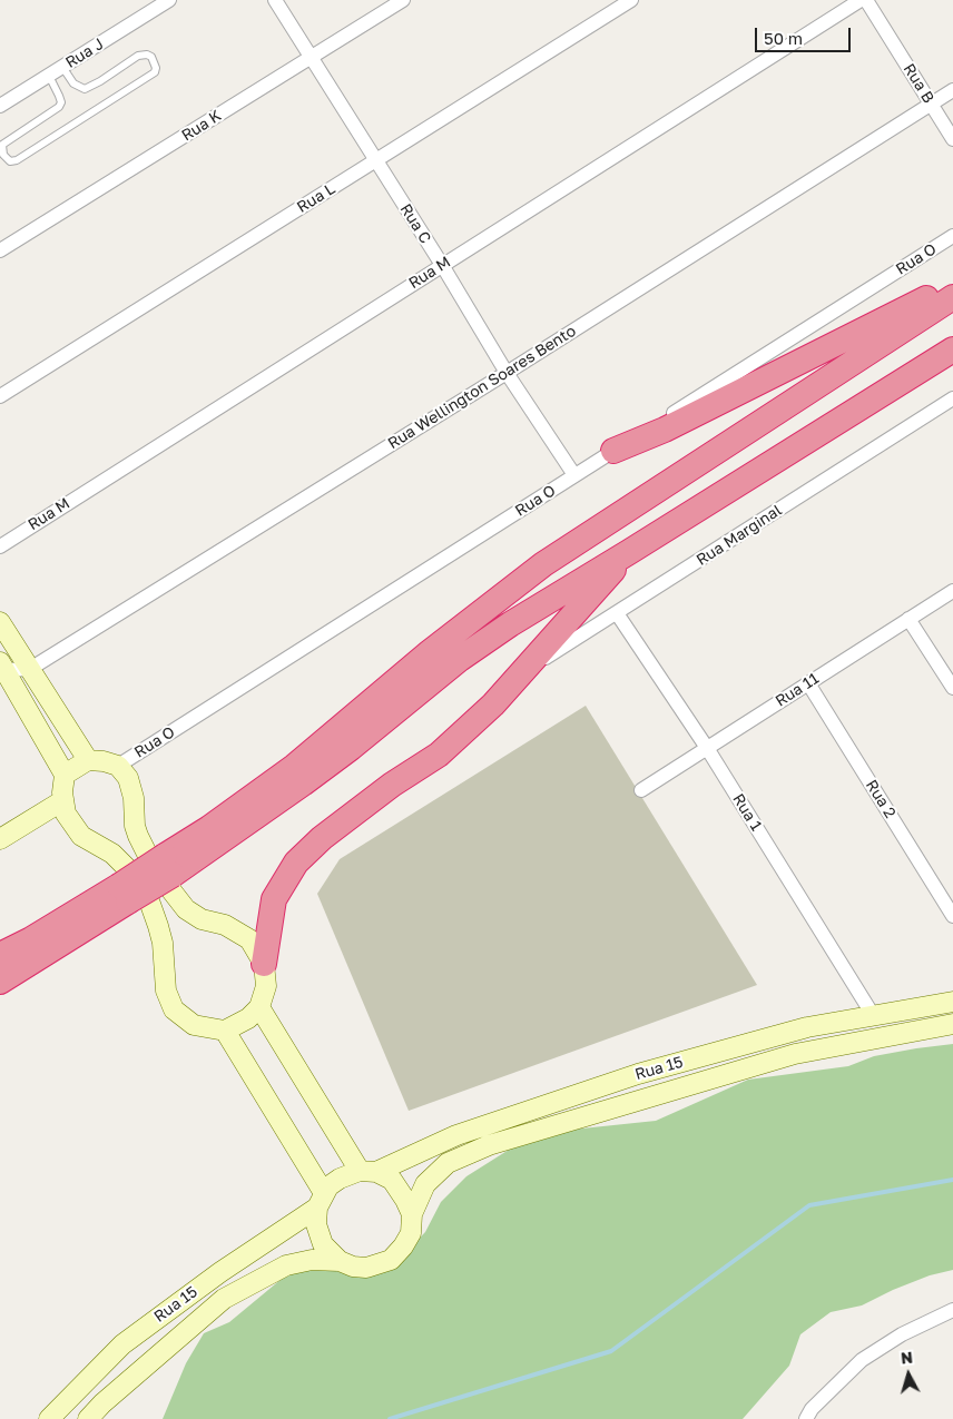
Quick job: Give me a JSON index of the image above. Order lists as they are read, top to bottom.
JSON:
{
  "streets": {
    "street": [
      "Rua J",
      "Rua B",
      "Rua K",
      "Rua L",
      "Rua C",
      "Rua O",
      "Rua M",
      "Rua Wellington Soares Bento",
      "Rua Marginal",
      "Rua 11",
      "Rua 2",
      "Rua 1",
      "Rua 15"
    ]
  },
  "crossings": [
    ["Rua B", "Rua Wellington Soares Bento"],
    ["Rua K", "Rua C"],
    ["Rua L", "Rua C"],
    ["Rua C", "Rua O"],
    ["Rua C", "Rua M"],
    ["Rua C", "Rua Wellington Soares Bento"],
    ["Rua Marginal", "Rua 1"],
    ["Rua 11", "Rua 2"],
    ["Rua 11", "Rua 1"],
    ["Rua 1", "Rua 15"]
  ],
  "scale_bar": "50 m",
  "north": "top"
}
